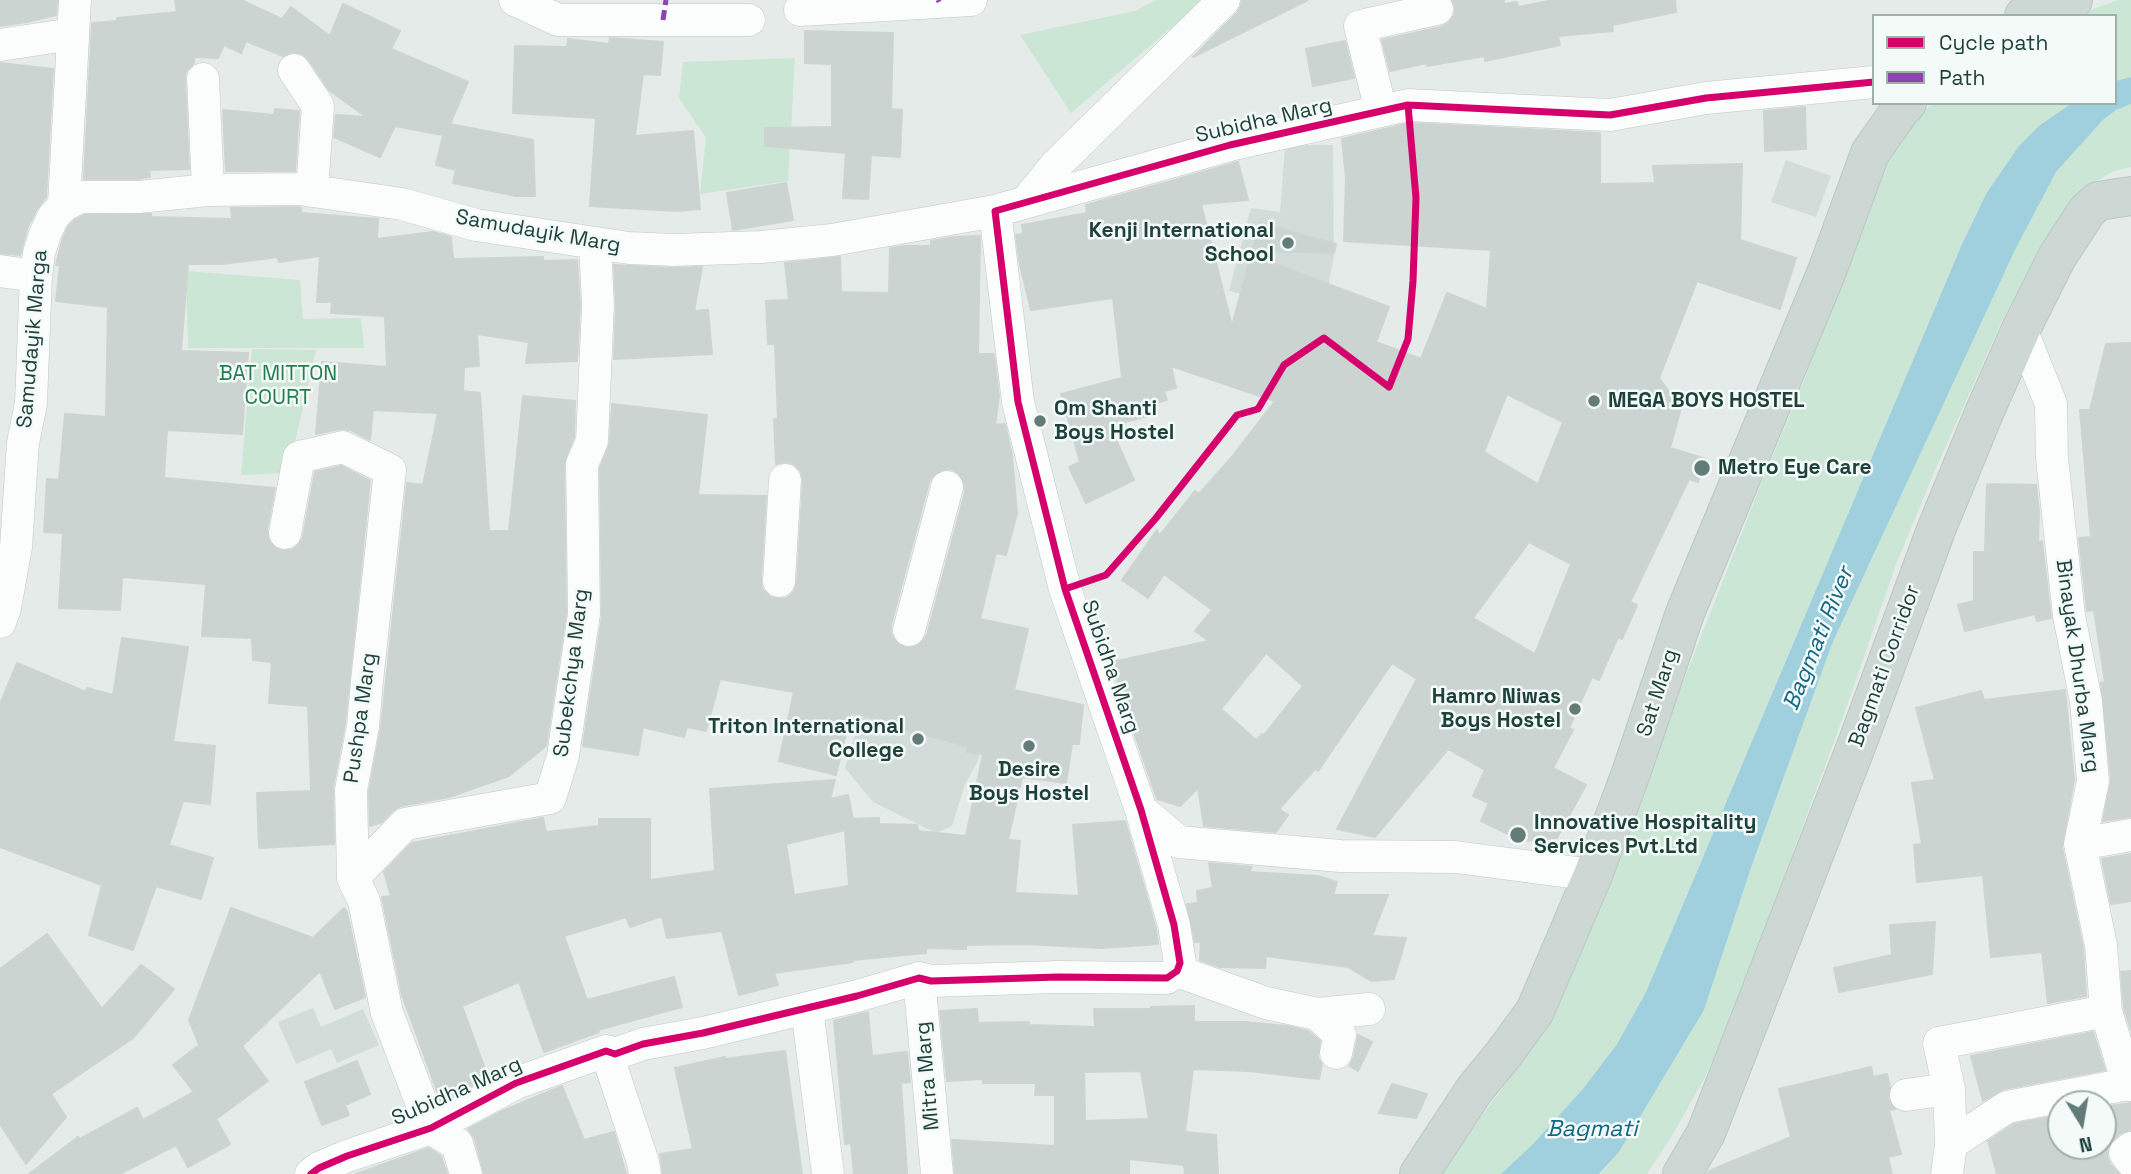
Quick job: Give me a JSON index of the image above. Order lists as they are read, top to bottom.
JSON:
{
  "streets": {
    "main road": ["Bagmati Corridor", "Sat Marg"],
    "street": [
      "Subidha Marg",
      "Samudayik Marg",
      "Samudayik Marga",
      "Binayak Dhurba Marg",
      "Subekchya Marg",
      "Pushpa Marg",
      "Mitra Marg"
    ]
  },
  "crossings": [
    ["Subidha Marg", "Samudayik Marg"],
    ["Subidha Marg", "Pushpa Marg"],
    ["Subidha Marg", "Mitra Marg"],
    ["Samudayik Marg", "Samudayik Marga"],
    ["Samudayik Marg", "Subekchya Marg"],
    ["Bagmati Corridor", "Binayak Dhurba Marg"],
    ["Subekchya Marg", "Pushpa Marg"]
  ],
  "water": ["Bagmati River", "Bagmati"],
  "parks": ["BAT MITTON COURT"],
  "places": [
    "Kenji International School",
    "MEGA BOYS HOSTEL",
    "Om Shanti Boys Hostel",
    "Metro Eye Care",
    "Hamro Niwas Boys Hostel",
    "Triton International College",
    "Desire Boys Hostel",
    "Innovative Hospitality Services Pvt.Ltd"
  ],
  "legend": ["Cycle path", "Path"],
  "north": "bottom"
}
